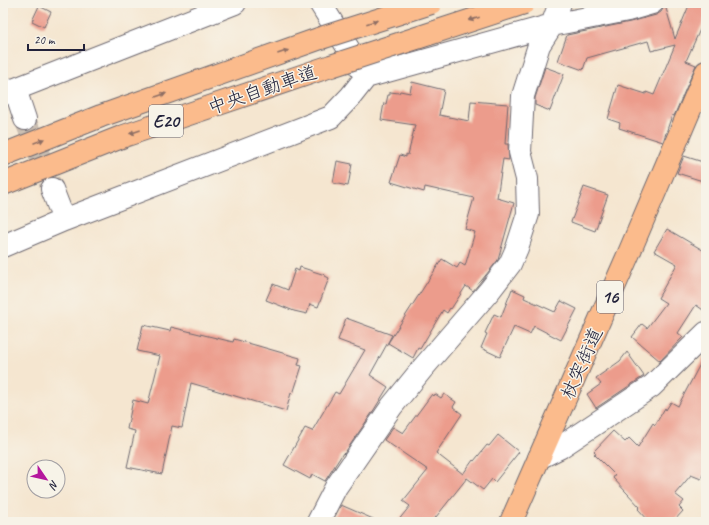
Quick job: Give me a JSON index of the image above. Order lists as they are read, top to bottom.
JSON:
{
  "streets": {
    "main road": [
      "中央自動車道",
      "E20",
      "16",
      "杖突街道"
    ]
  },
  "scale_bar": "20 m",
  "north": "bottom right"
}
